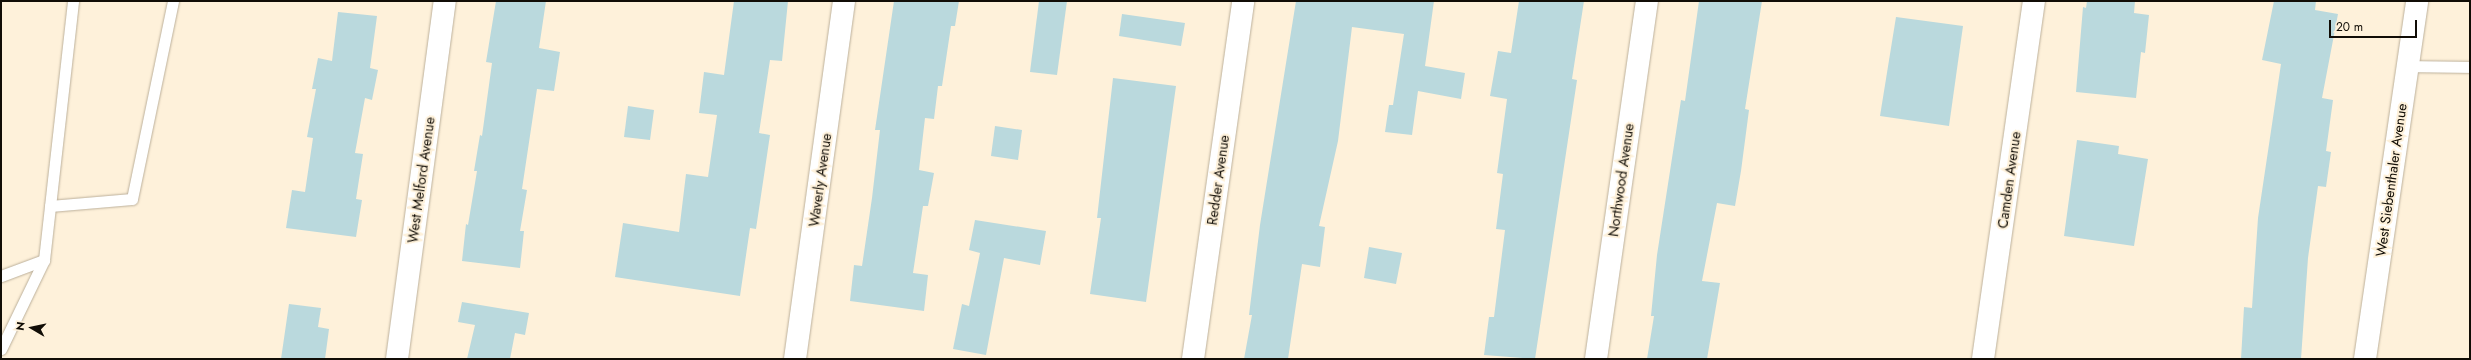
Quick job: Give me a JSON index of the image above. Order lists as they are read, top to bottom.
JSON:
{
  "streets": {
    "street": [
      "West Melford Avenue",
      "Waverly Avenue",
      "Redder Avenue",
      "Northwood Avenue",
      "Camden Avenue",
      "West Siebenthaler Avenue"
    ]
  },
  "scale_bar": "20 m",
  "north": "left"
}
